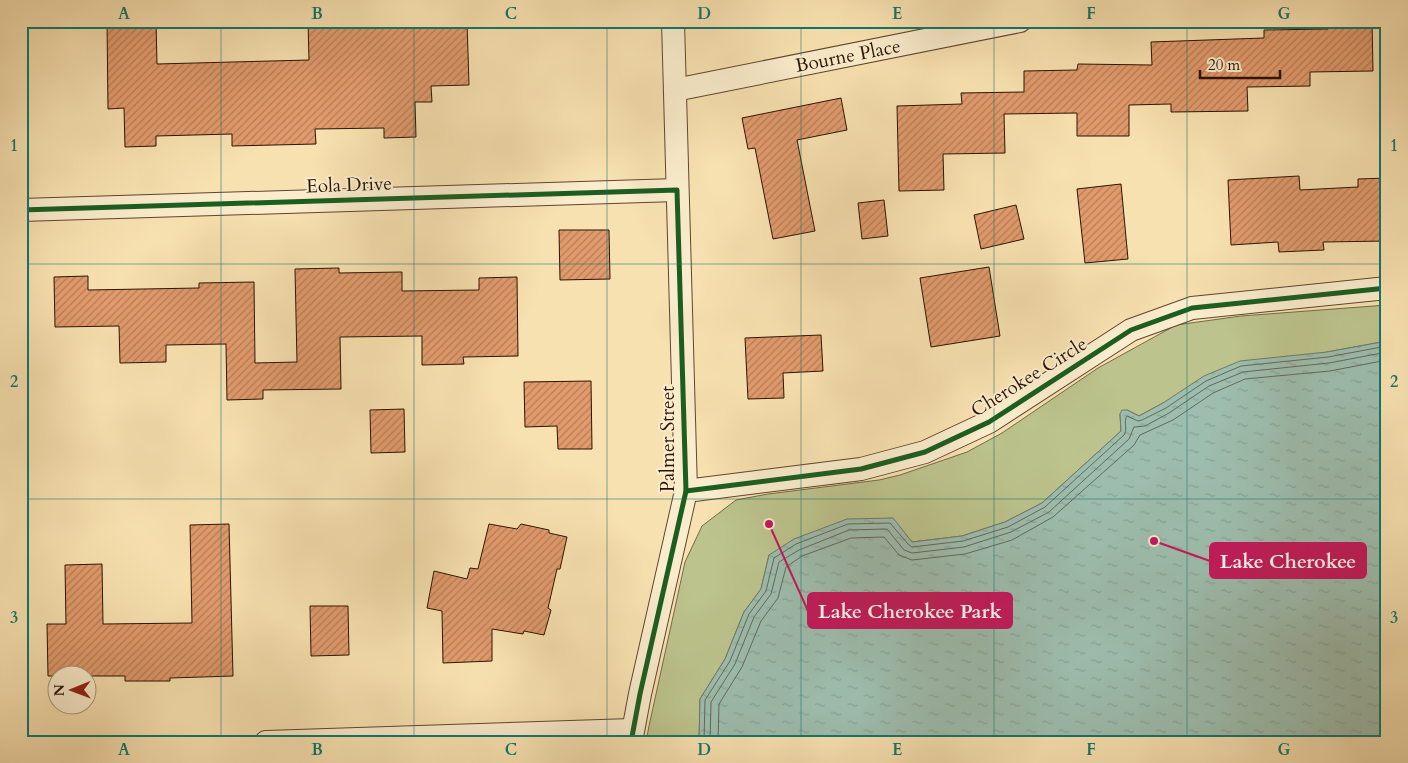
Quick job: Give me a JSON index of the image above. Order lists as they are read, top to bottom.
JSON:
{
  "streets": {
    "street": [
      "Bourne Place",
      "Eola Drive",
      "Cherokee Circle",
      "Palmer Street"
    ]
  },
  "crossings": [
    ["Bourne Place", "Palmer Street"],
    ["Eola Drive", "Palmer Street"],
    ["Cherokee Circle", "Palmer Street"]
  ],
  "places": ["Lake Cherokee Park", "Lake Cherokee"],
  "scale_bar": "20 m",
  "north": "left",
  "grid": {
    "columns": [
      "A",
      "B",
      "C",
      "D",
      "E",
      "F",
      "G"
    ],
    "rows": ["1", "2", "3"]
  }
}
